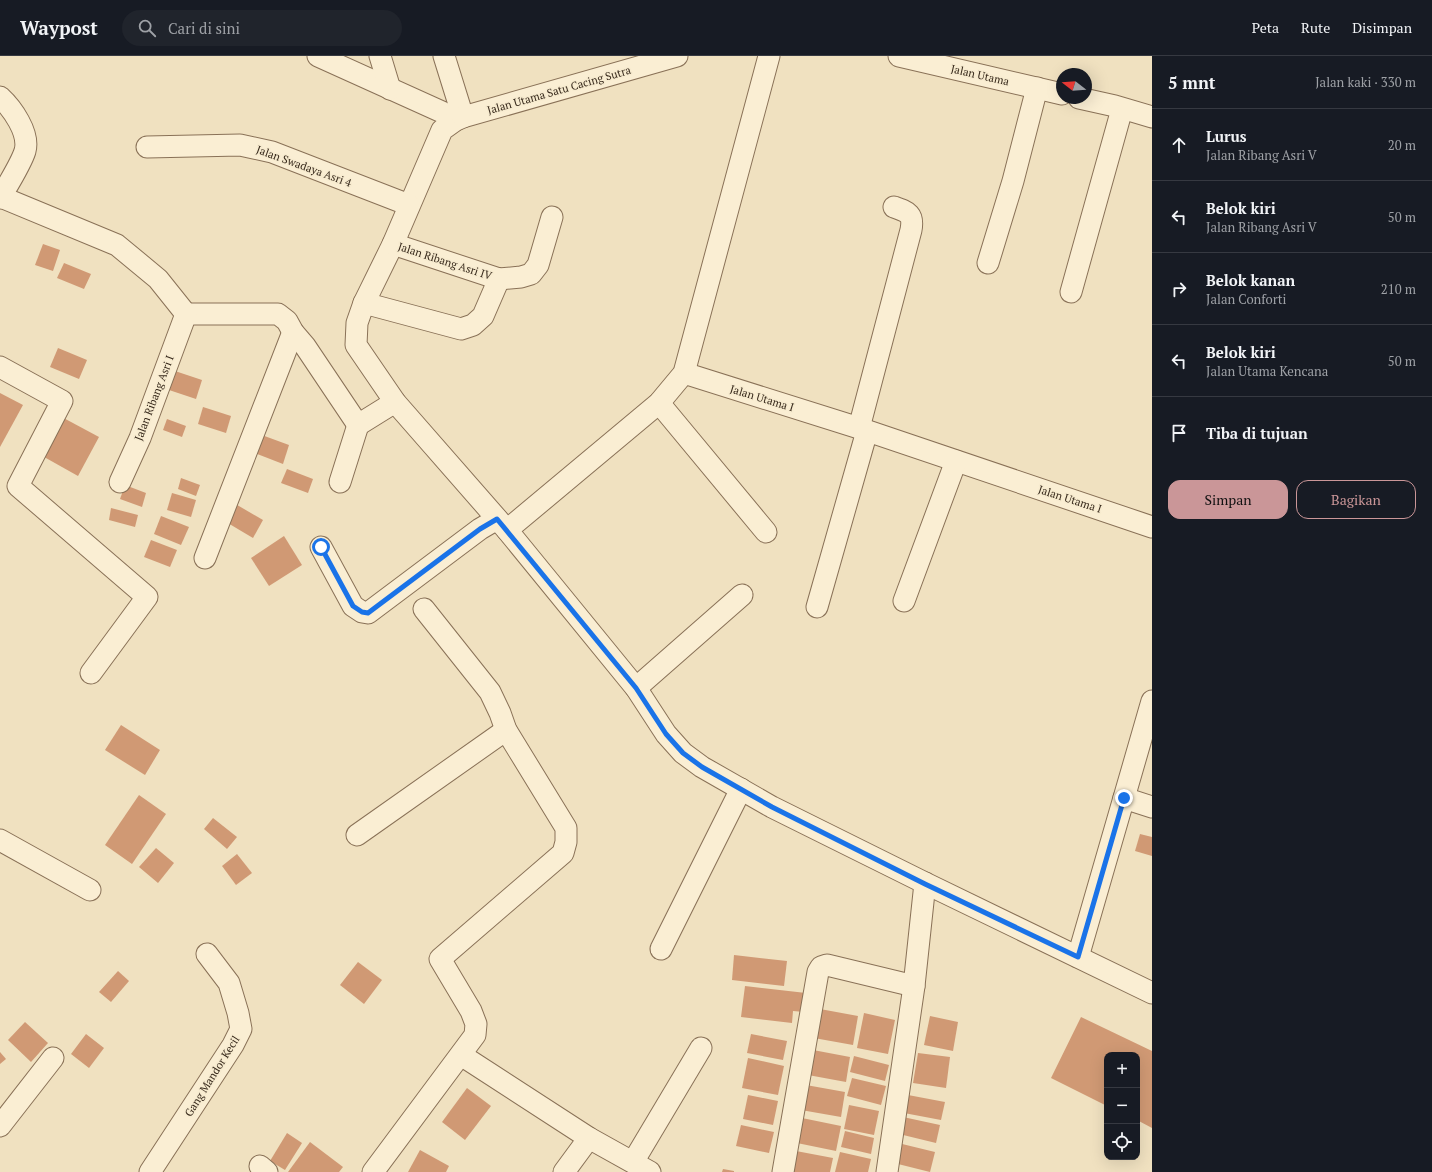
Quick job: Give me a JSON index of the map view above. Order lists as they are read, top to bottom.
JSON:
{
  "streets": {
    "street": [
      "Jalan Utama",
      "Jalan Utama Satu Cacing Sutra",
      "Jalan Swadaya Asri 4",
      "Jalan Ribang Asri IV",
      "Jalan Ribang Asri I",
      "Jalan Utama I",
      "Gang Mandor Kecil"
    ]
  },
  "north": "left",
  "page": {
    "header": "Waypost",
    "search": "Cari di sini",
    "nav": ["Peta", "Rute", "Disimpan"],
    "heading": ["5 mnt", "Jalan kaki · 330 m"],
    "list": [
      ["Lurus", "Jalan Ribang Asri V", "20 m"],
      ["Belok kiri", "Jalan Ribang Asri V", "50 m"],
      ["Belok kanan", "Jalan Conforti", "210 m"],
      ["Belok kiri", "Jalan Utama Kencana", "50 m"],
      "Tiba di tujuan"
    ],
    "buttons": ["Simpan", "Bagikan"],
    "map_buttons": ["+", "−"]
  }
}
